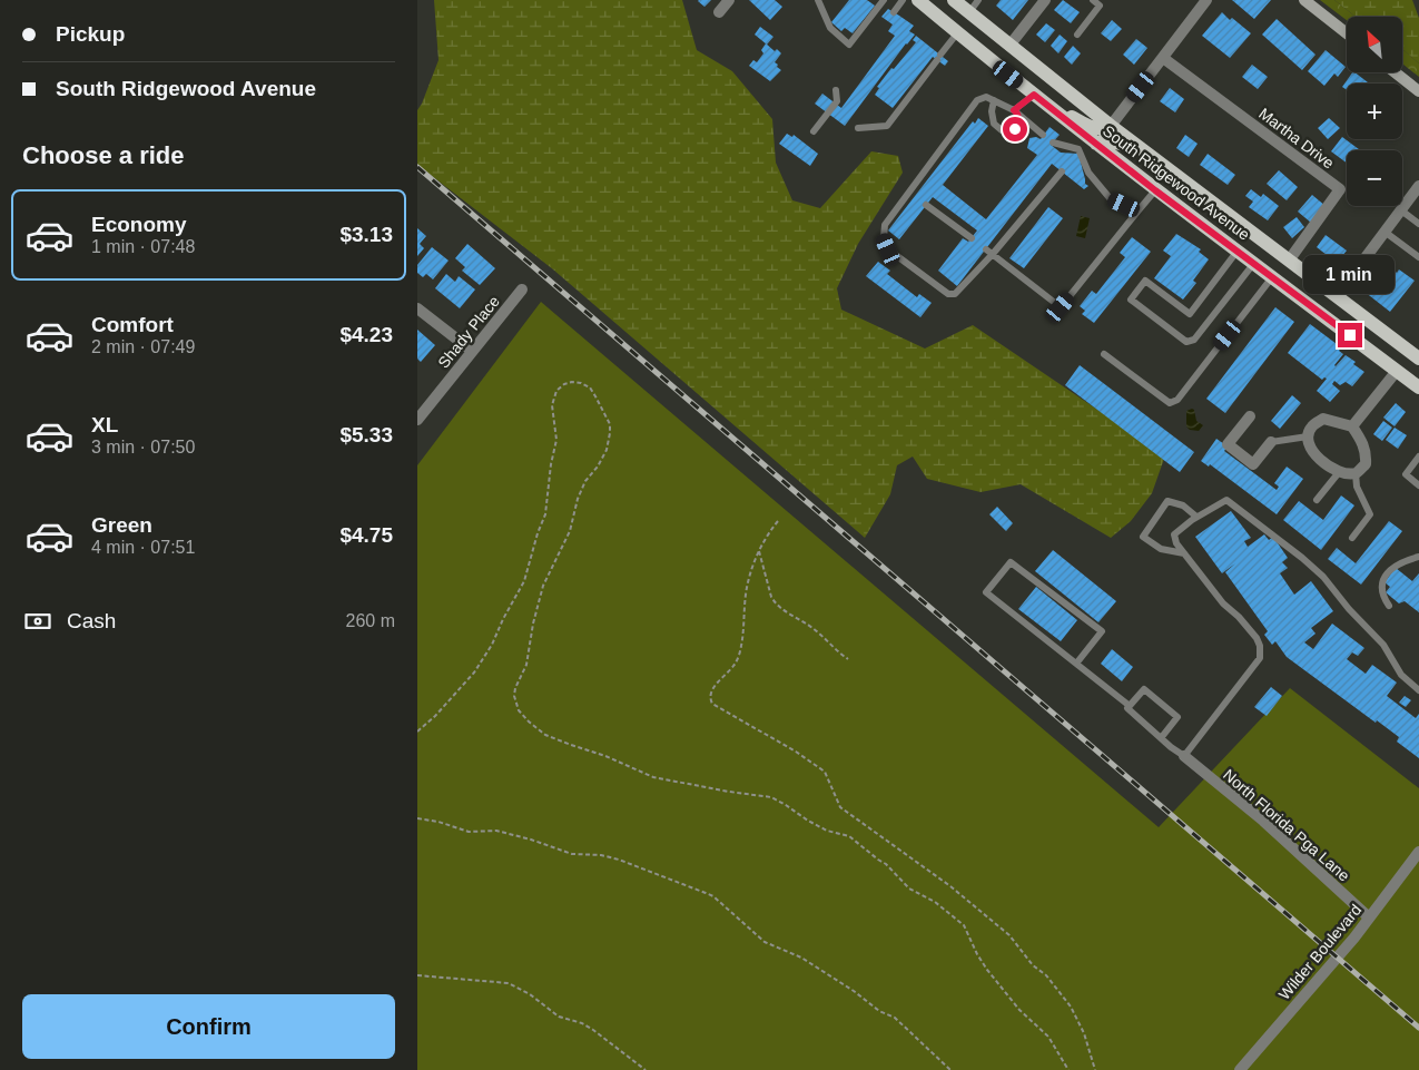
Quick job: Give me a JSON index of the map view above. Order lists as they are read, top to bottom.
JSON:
{
  "streets": {
    "main road": ["South Ridgewood Avenue"],
    "street": [
      "Martha Drive",
      "Shady Place",
      "North Florida Pga Lane",
      "Wilder Boulevard"
    ]
  },
  "crossings": [
    ["Martha Drive", "South Ridgewood Avenue"],
    ["North Florida Pga Lane", "Wilder Boulevard"]
  ],
  "north": "top left",
  "page": {
    "banner": ["Pickup", "South Ridgewood Avenue"],
    "map_buttons": ["+", "−"],
    "heading": "Choose a ride",
    "list": [
      {
        "name": "Economy",
        "note": "1 min · 07:48",
        "value": "$3.13"
      },
      {
        "name": "Comfort",
        "note": "2 min · 07:49",
        "value": "$4.23"
      },
      {
        "name": "XL",
        "note": "3 min · 07:50",
        "value": "$5.33"
      },
      {
        "name": "Green",
        "note": "4 min · 07:51",
        "value": "$4.75"
      }
    ],
    "bubble": "1 min",
    "pay": ["Cash", "260 m"],
    "buttons": "Confirm"
  }
}
